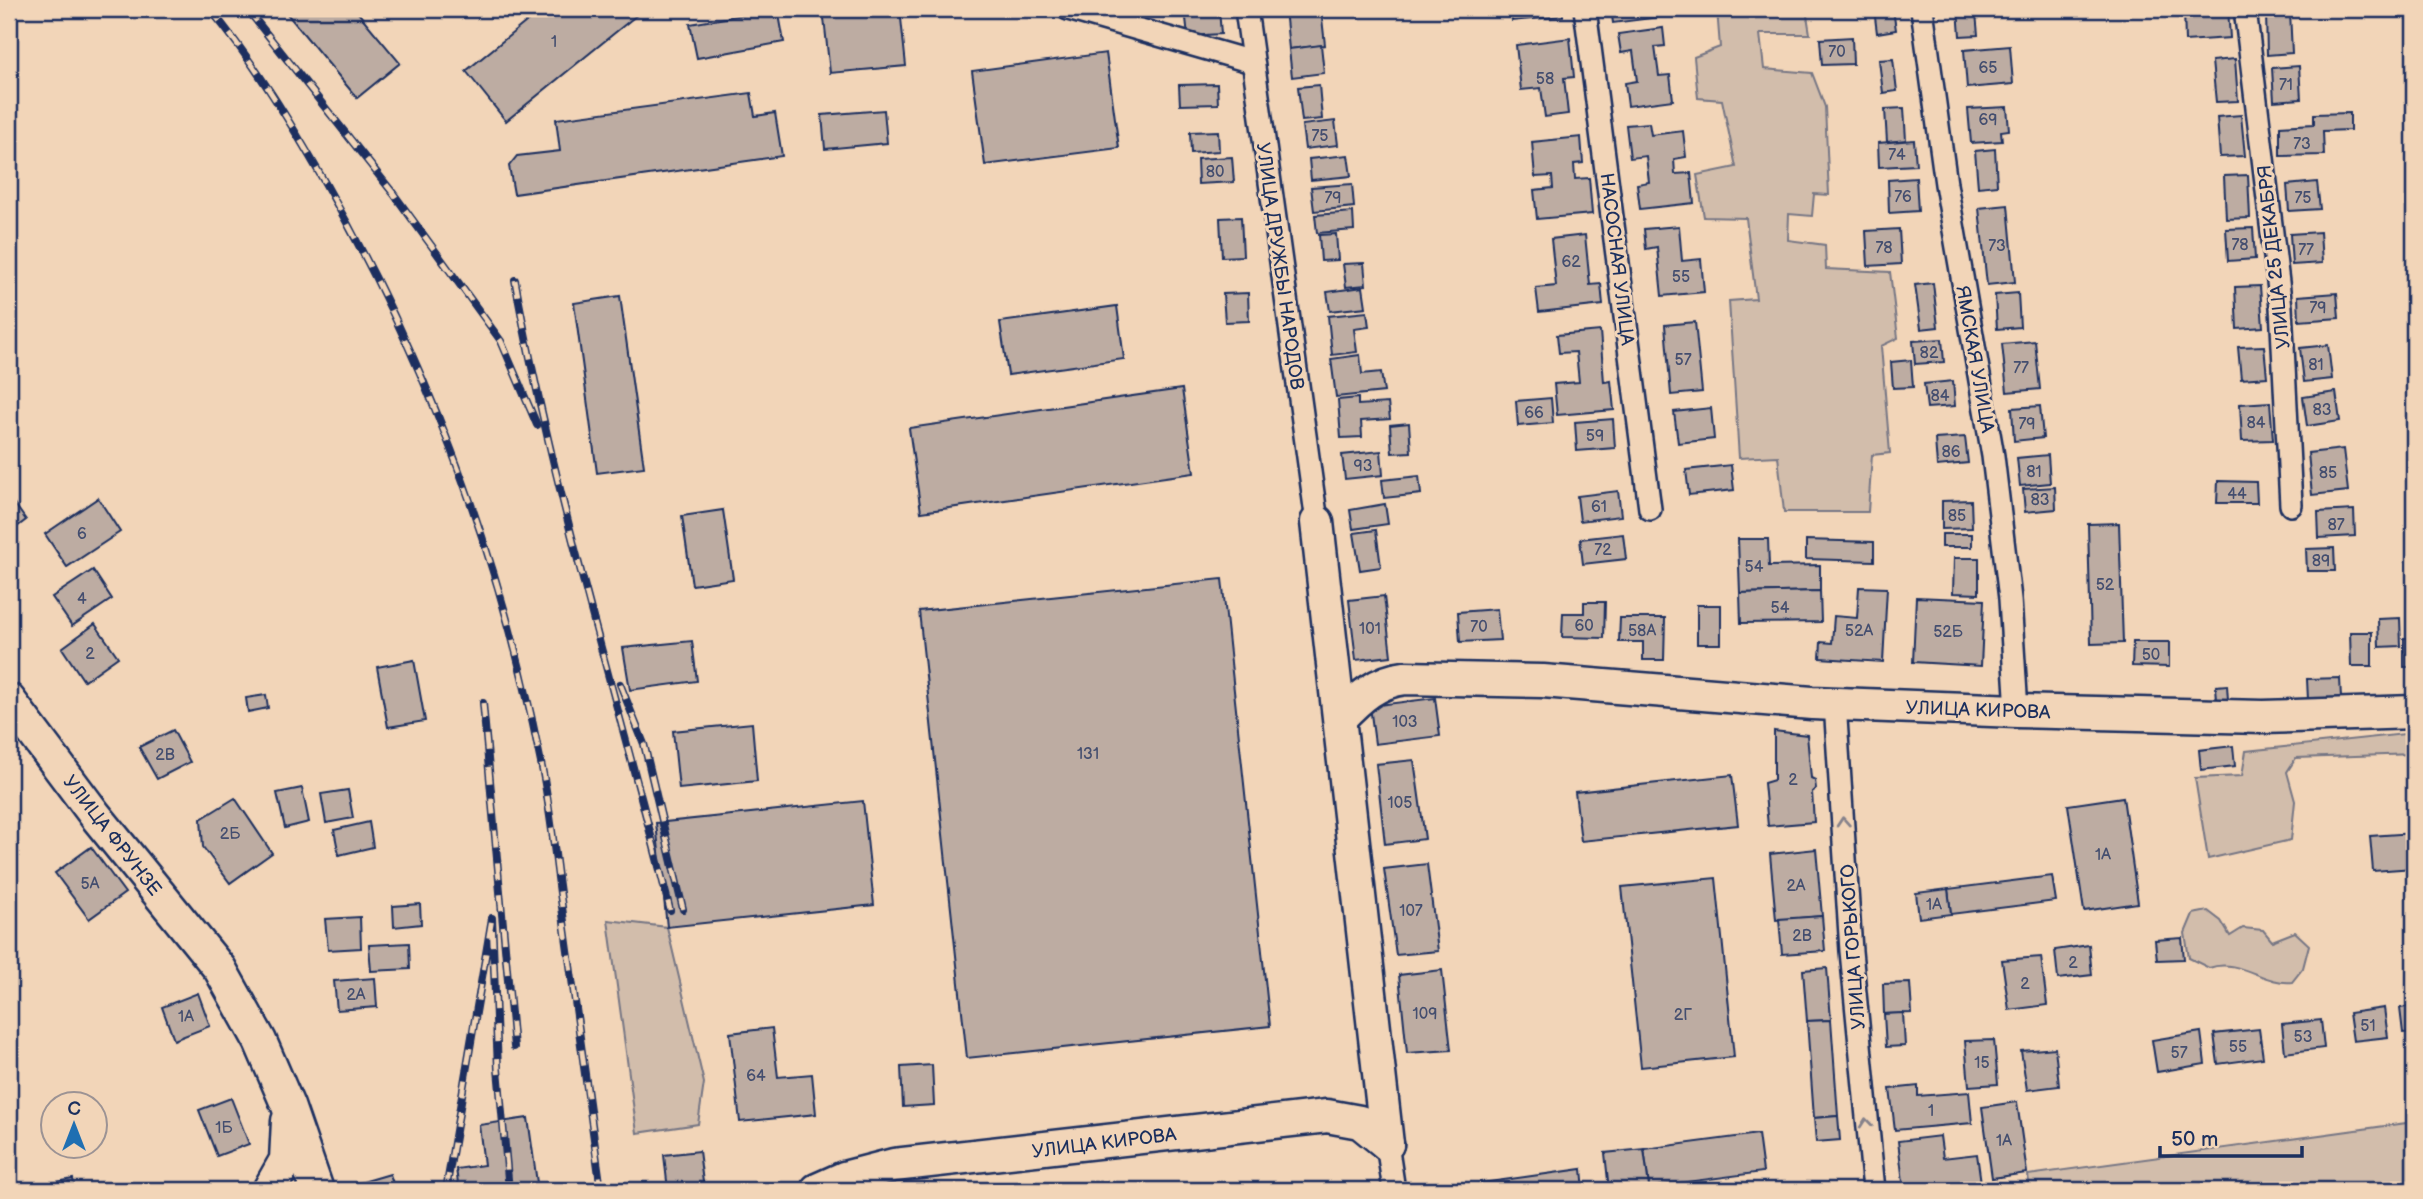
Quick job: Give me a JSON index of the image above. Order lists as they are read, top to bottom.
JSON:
{
  "streets": {
    "street": [
      "УЛИЦА 25 ДЕКАБРЯ",
      "НАСОСНАЯ УЛИЦА",
      "УЛИЦА ДРУЖБЫ НАРОДОВ",
      "ЯМСКАЯ УЛИЦА",
      "УЛИЦА КИРОВА",
      "УЛИЦА ФРУНЗЕ",
      "УЛИЦА ГОРЬКОГО"
    ]
  },
  "crossings": [
    ["ЯМСКАЯ УЛИЦА", "УЛИЦА КИРОВА"],
    ["УЛИЦА КИРОВА", "УЛИЦА ГОРЬКОГО"]
  ],
  "one_way": ["УЛИЦА ГОРЬКОГО"],
  "house_numbers": [
    "1",
    "70",
    "65",
    "58",
    "71",
    "69",
    "75",
    "73",
    "74",
    "80",
    "76",
    "79",
    "75",
    "78",
    "73",
    "78",
    "77",
    "62",
    "55",
    "79",
    "82",
    "57",
    "81",
    "77",
    "84",
    "83",
    "66",
    "84",
    "79",
    "59",
    "86",
    "93",
    "81",
    "85",
    "44",
    "83",
    "61",
    "85",
    "87",
    "6",
    "72",
    "89",
    "54",
    "52",
    "4",
    "54",
    "60",
    "70",
    "101",
    "58А",
    "52А",
    "52Б",
    "2",
    "50",
    "103",
    "131",
    "2В",
    "2",
    "105",
    "2Б",
    "1А",
    "5А",
    "2А",
    "1А",
    "107",
    "2В",
    "2",
    "2",
    "2А",
    "109",
    "2Г",
    "1А",
    "51",
    "53",
    "55",
    "57",
    "15",
    "64",
    "1",
    "1Б",
    "1А"
  ],
  "scale_bar": "50 m",
  "north": "top"
}
